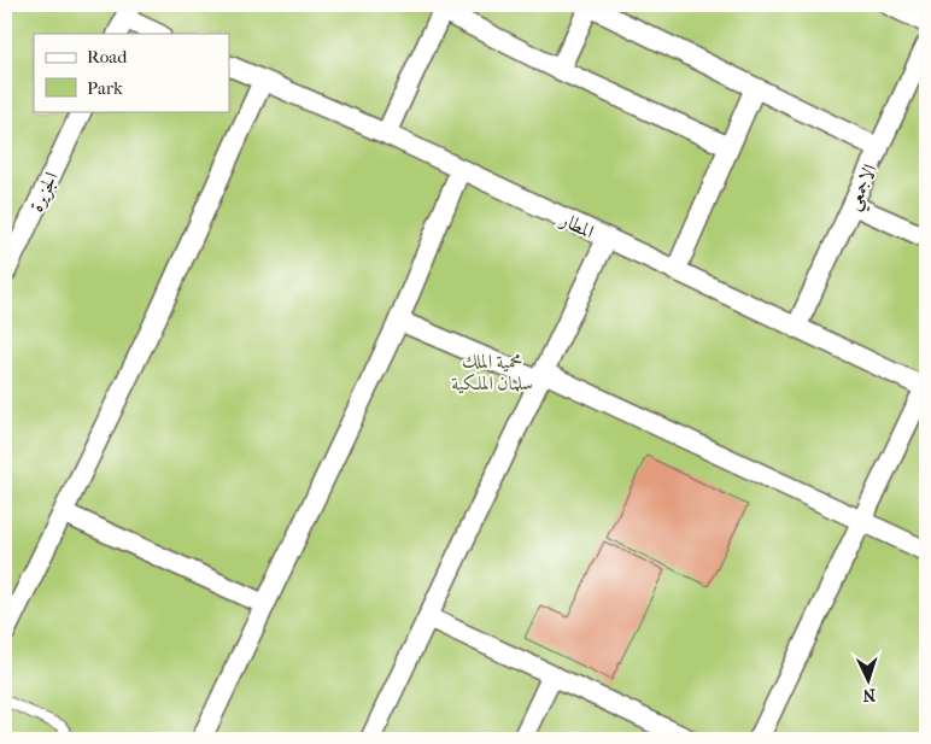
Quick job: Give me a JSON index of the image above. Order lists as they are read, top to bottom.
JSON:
{
  "streets": {
    "street": ["الاجمعي", "الجزيرة", "المطار"]
  },
  "crossings": [
    ["الاجمعي", "المطار"]
  ],
  "parks": ["محمية الملك سلمان الملكية"],
  "legend": ["Road", "Park"],
  "north": "bottom"
}
